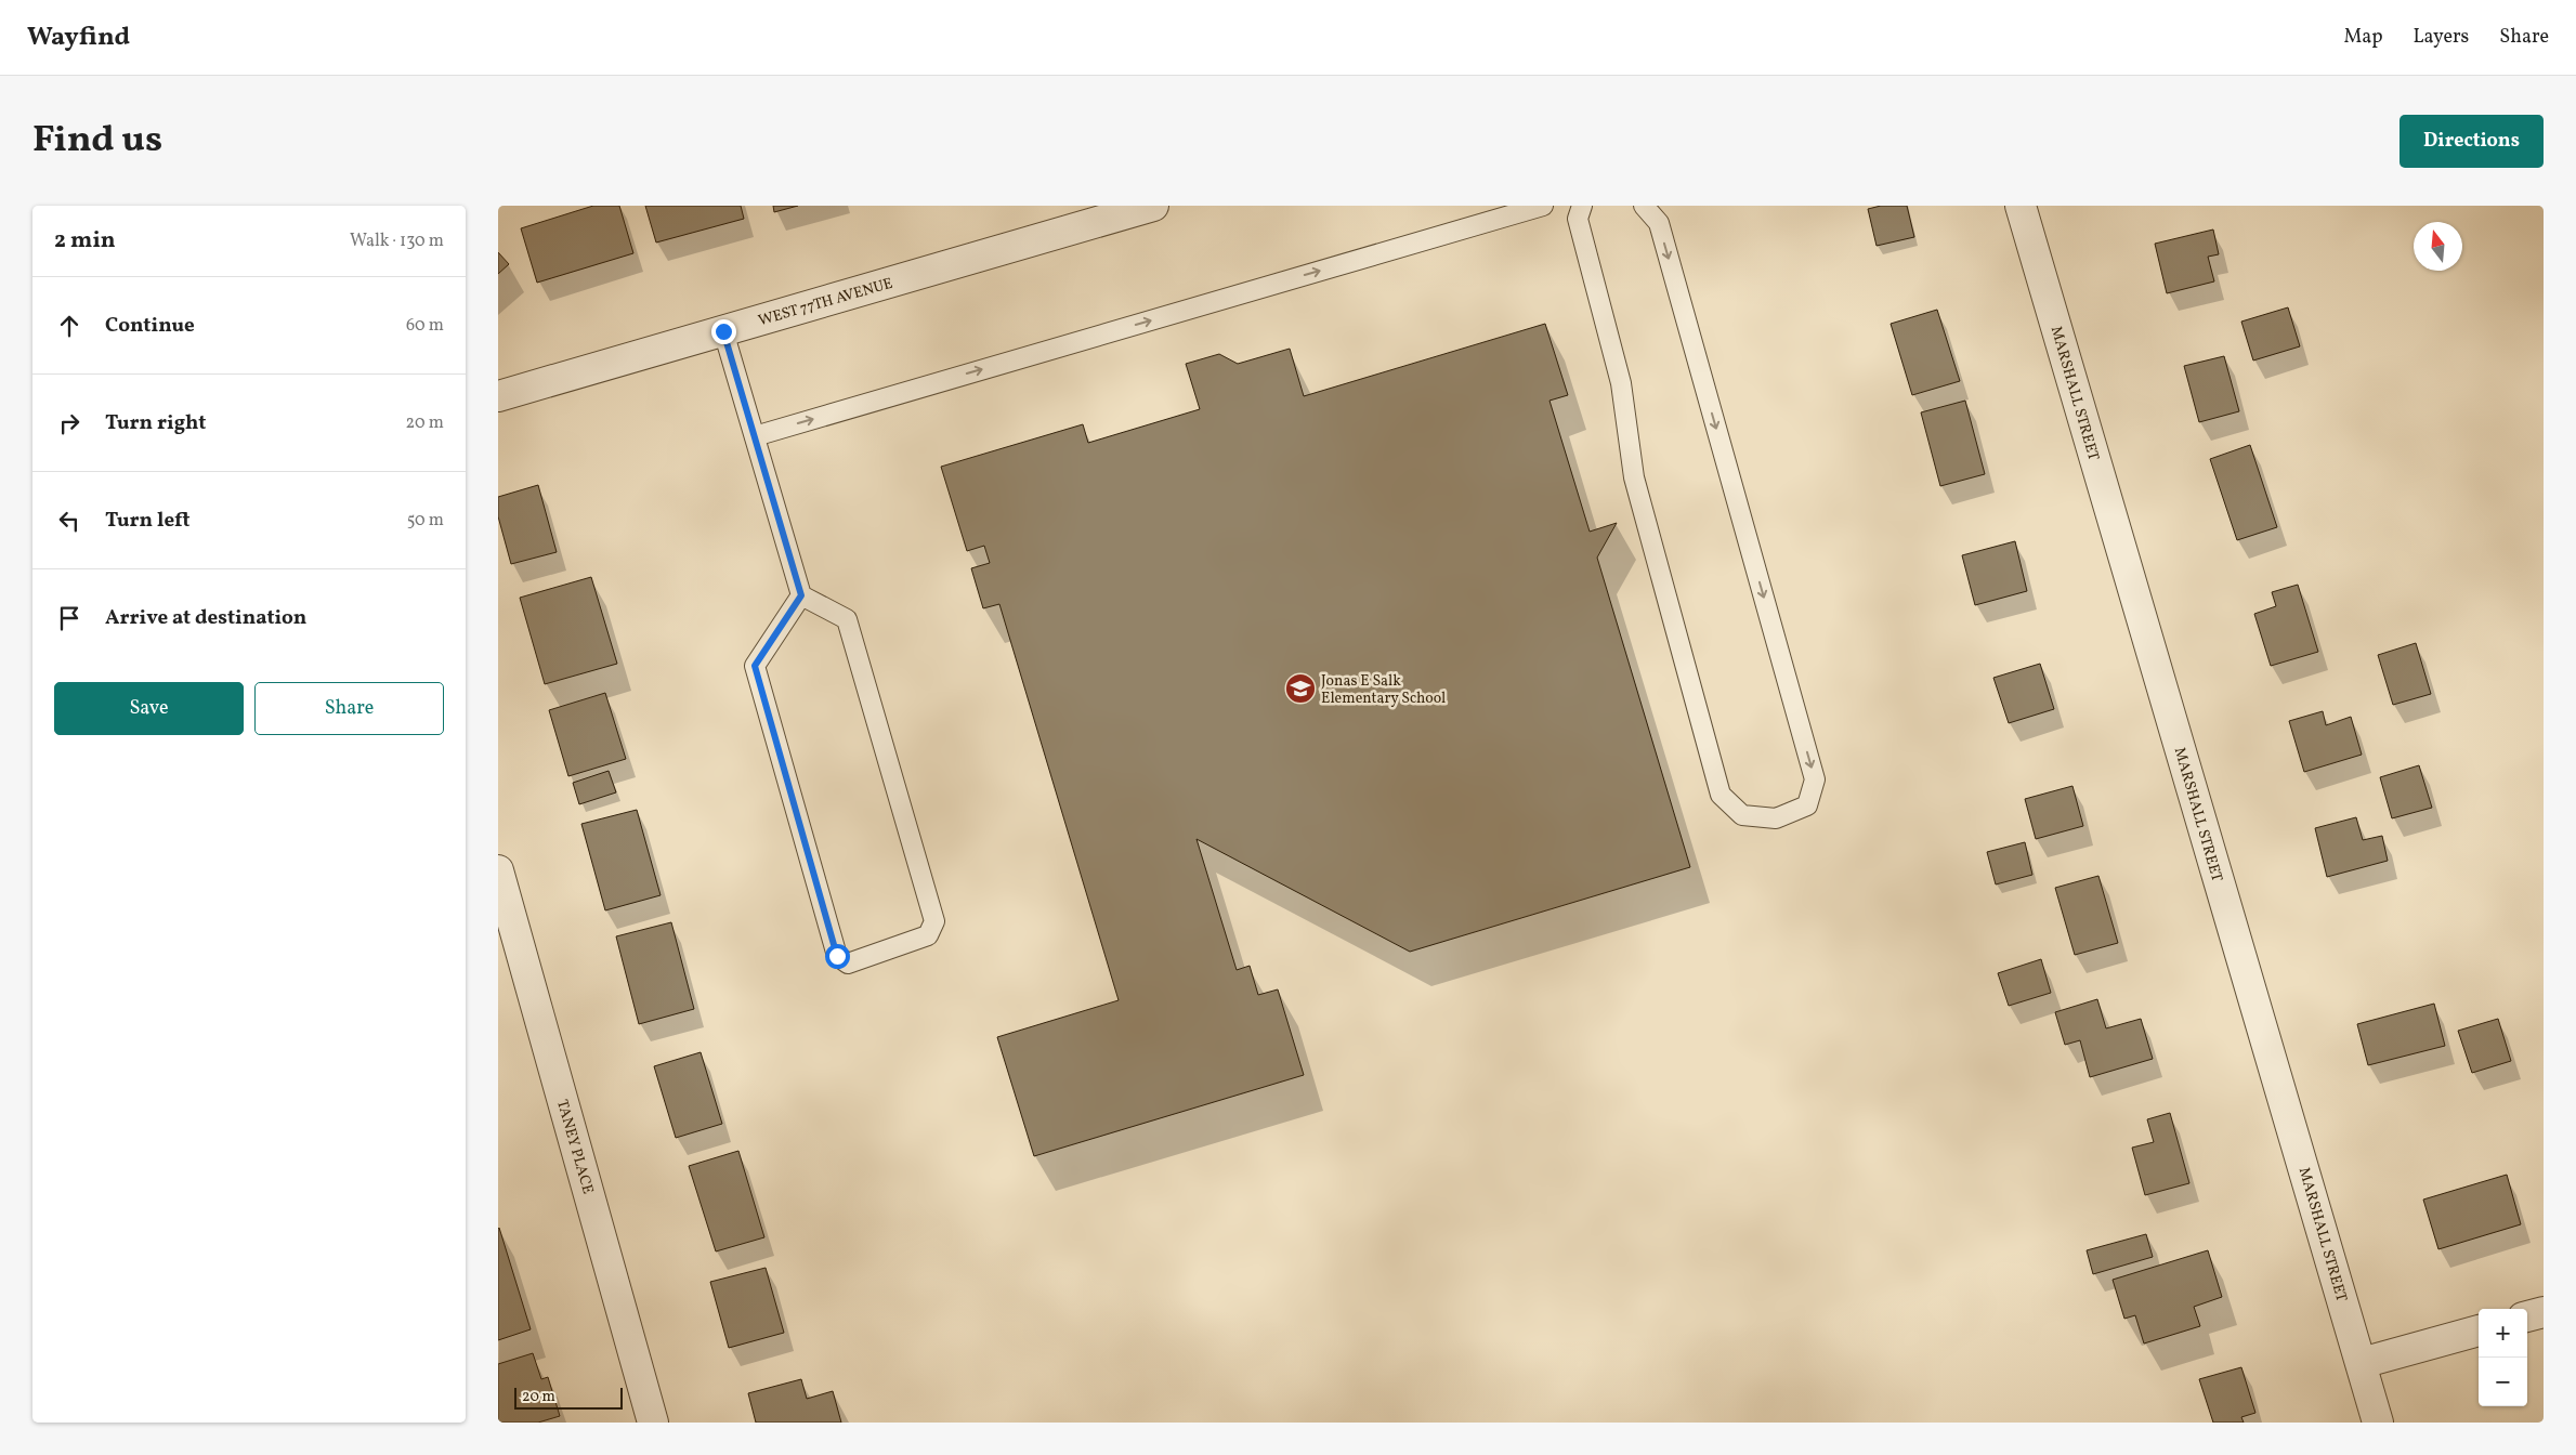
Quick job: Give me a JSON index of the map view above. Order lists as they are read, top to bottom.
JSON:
{
  "streets": {
    "street": ["WEST 77TH AVENUE", "MARSHALL STREET", "TANEY PLACE"]
  },
  "places": {
    "school or university": ["Jonas E Salk Elementary School"]
  },
  "scale_bar": "20 m",
  "north": "top",
  "page": {
    "header": "Wayfind",
    "nav": ["Map", "Layers", "Share"],
    "title": "Find us",
    "buttons": [
      "Directions",
      ["Save", "Share"]
    ],
    "heading": ["2 min", "Walk · 130 m"],
    "list": [
      ["Continue", "60 m"],
      ["Turn right", "20 m"],
      ["Turn left", "50 m"],
      "Arrive at destination"
    ],
    "map_buttons": ["+", "−"],
    "scale": "20 m"
  }
}
